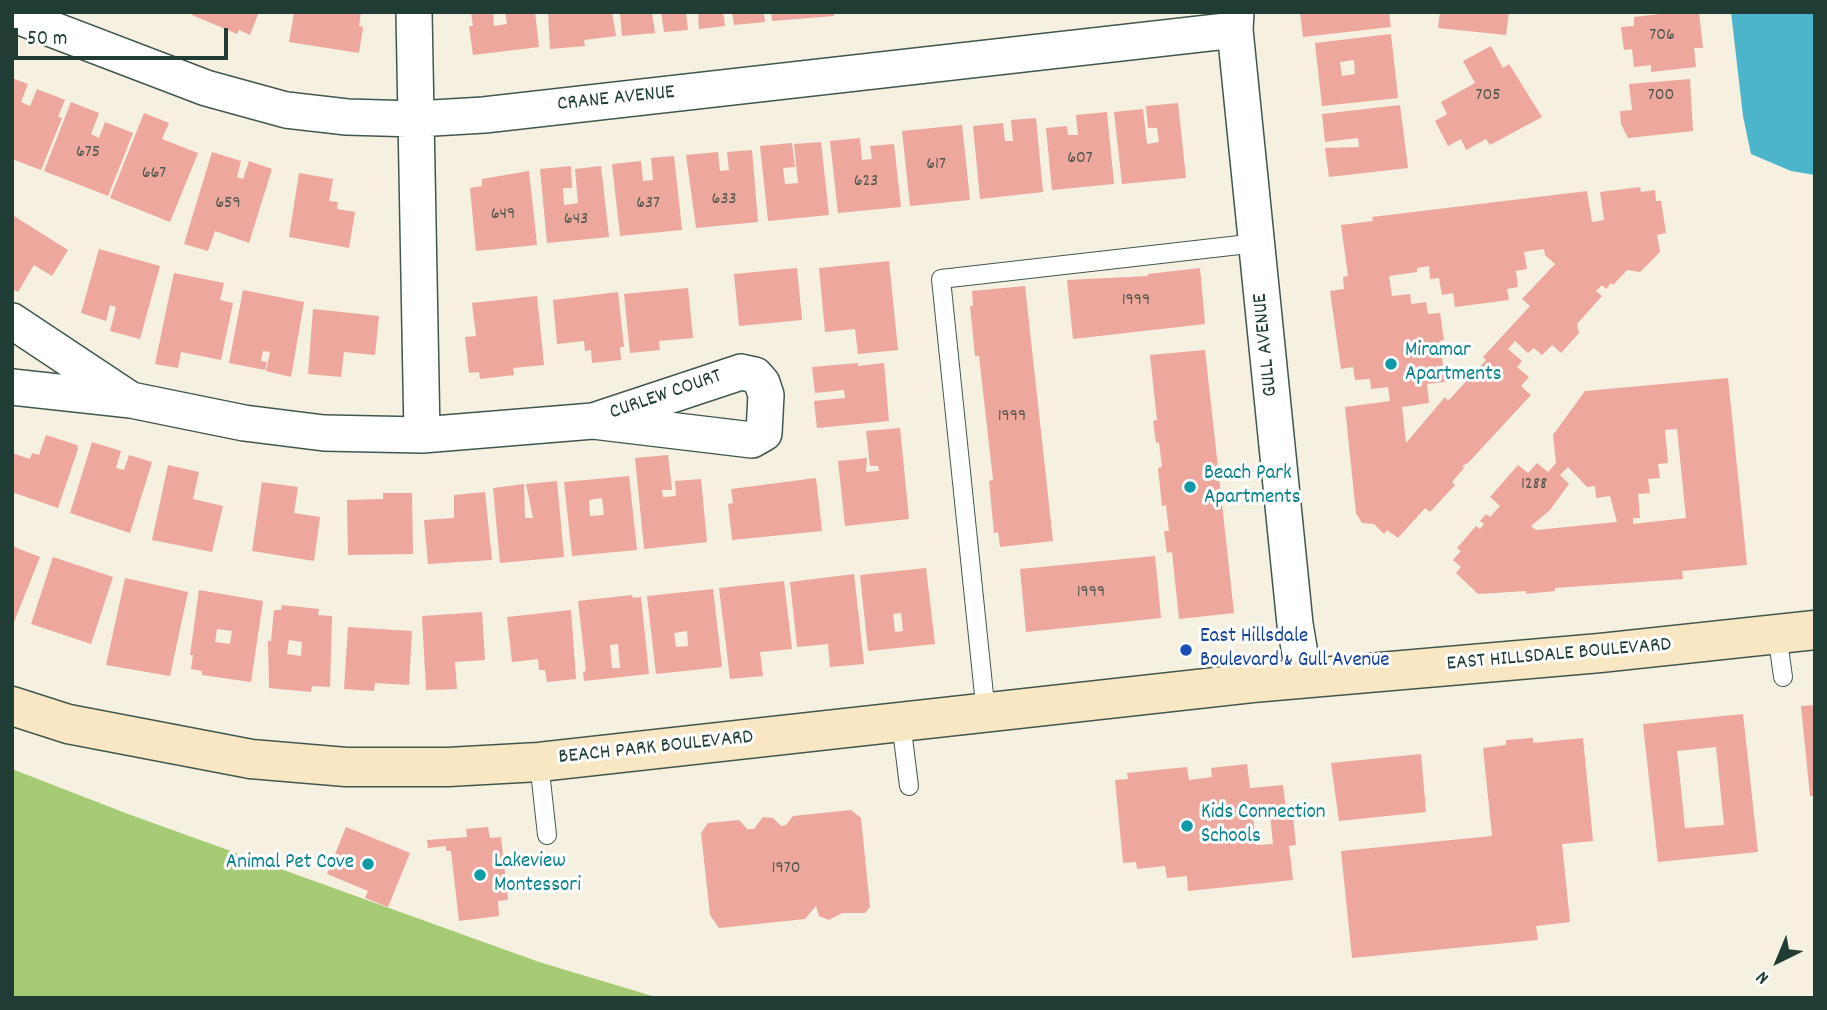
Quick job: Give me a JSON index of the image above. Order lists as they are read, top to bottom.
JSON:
{
  "streets": {
    "main road": ["EAST HILLSDALE BOULEVARD", "BEACH PARK BOULEVARD"],
    "street": ["CRANE AVENUE", "GULL AVENUE", "CURLEW COURT"]
  },
  "crossings": [
    ["CRANE AVENUE", "GULL AVENUE"],
    ["GULL AVENUE", "EAST HILLSDALE BOULEVARD"],
    ["GULL AVENUE", "BEACH PARK BOULEVARD"],
    ["EAST HILLSDALE BOULEVARD", "BEACH PARK BOULEVARD"]
  ],
  "places": [
    "Miramar Apartments",
    "Beach Park Apartments",
    "East Hillsdale Boulevard & Gull Avenue",
    "Kids Connection Schools",
    "Animal Pet Cove",
    "Lakeview Montessori"
  ],
  "house_numbers": [
    "706",
    "705",
    "700",
    "675",
    "607",
    "617",
    "667",
    "623",
    "633",
    "659",
    "637",
    "649",
    "643",
    "1999",
    "1999",
    "1288",
    "1999",
    "1970"
  ],
  "scale_bar": "50 m",
  "north": "bottom left"
}
